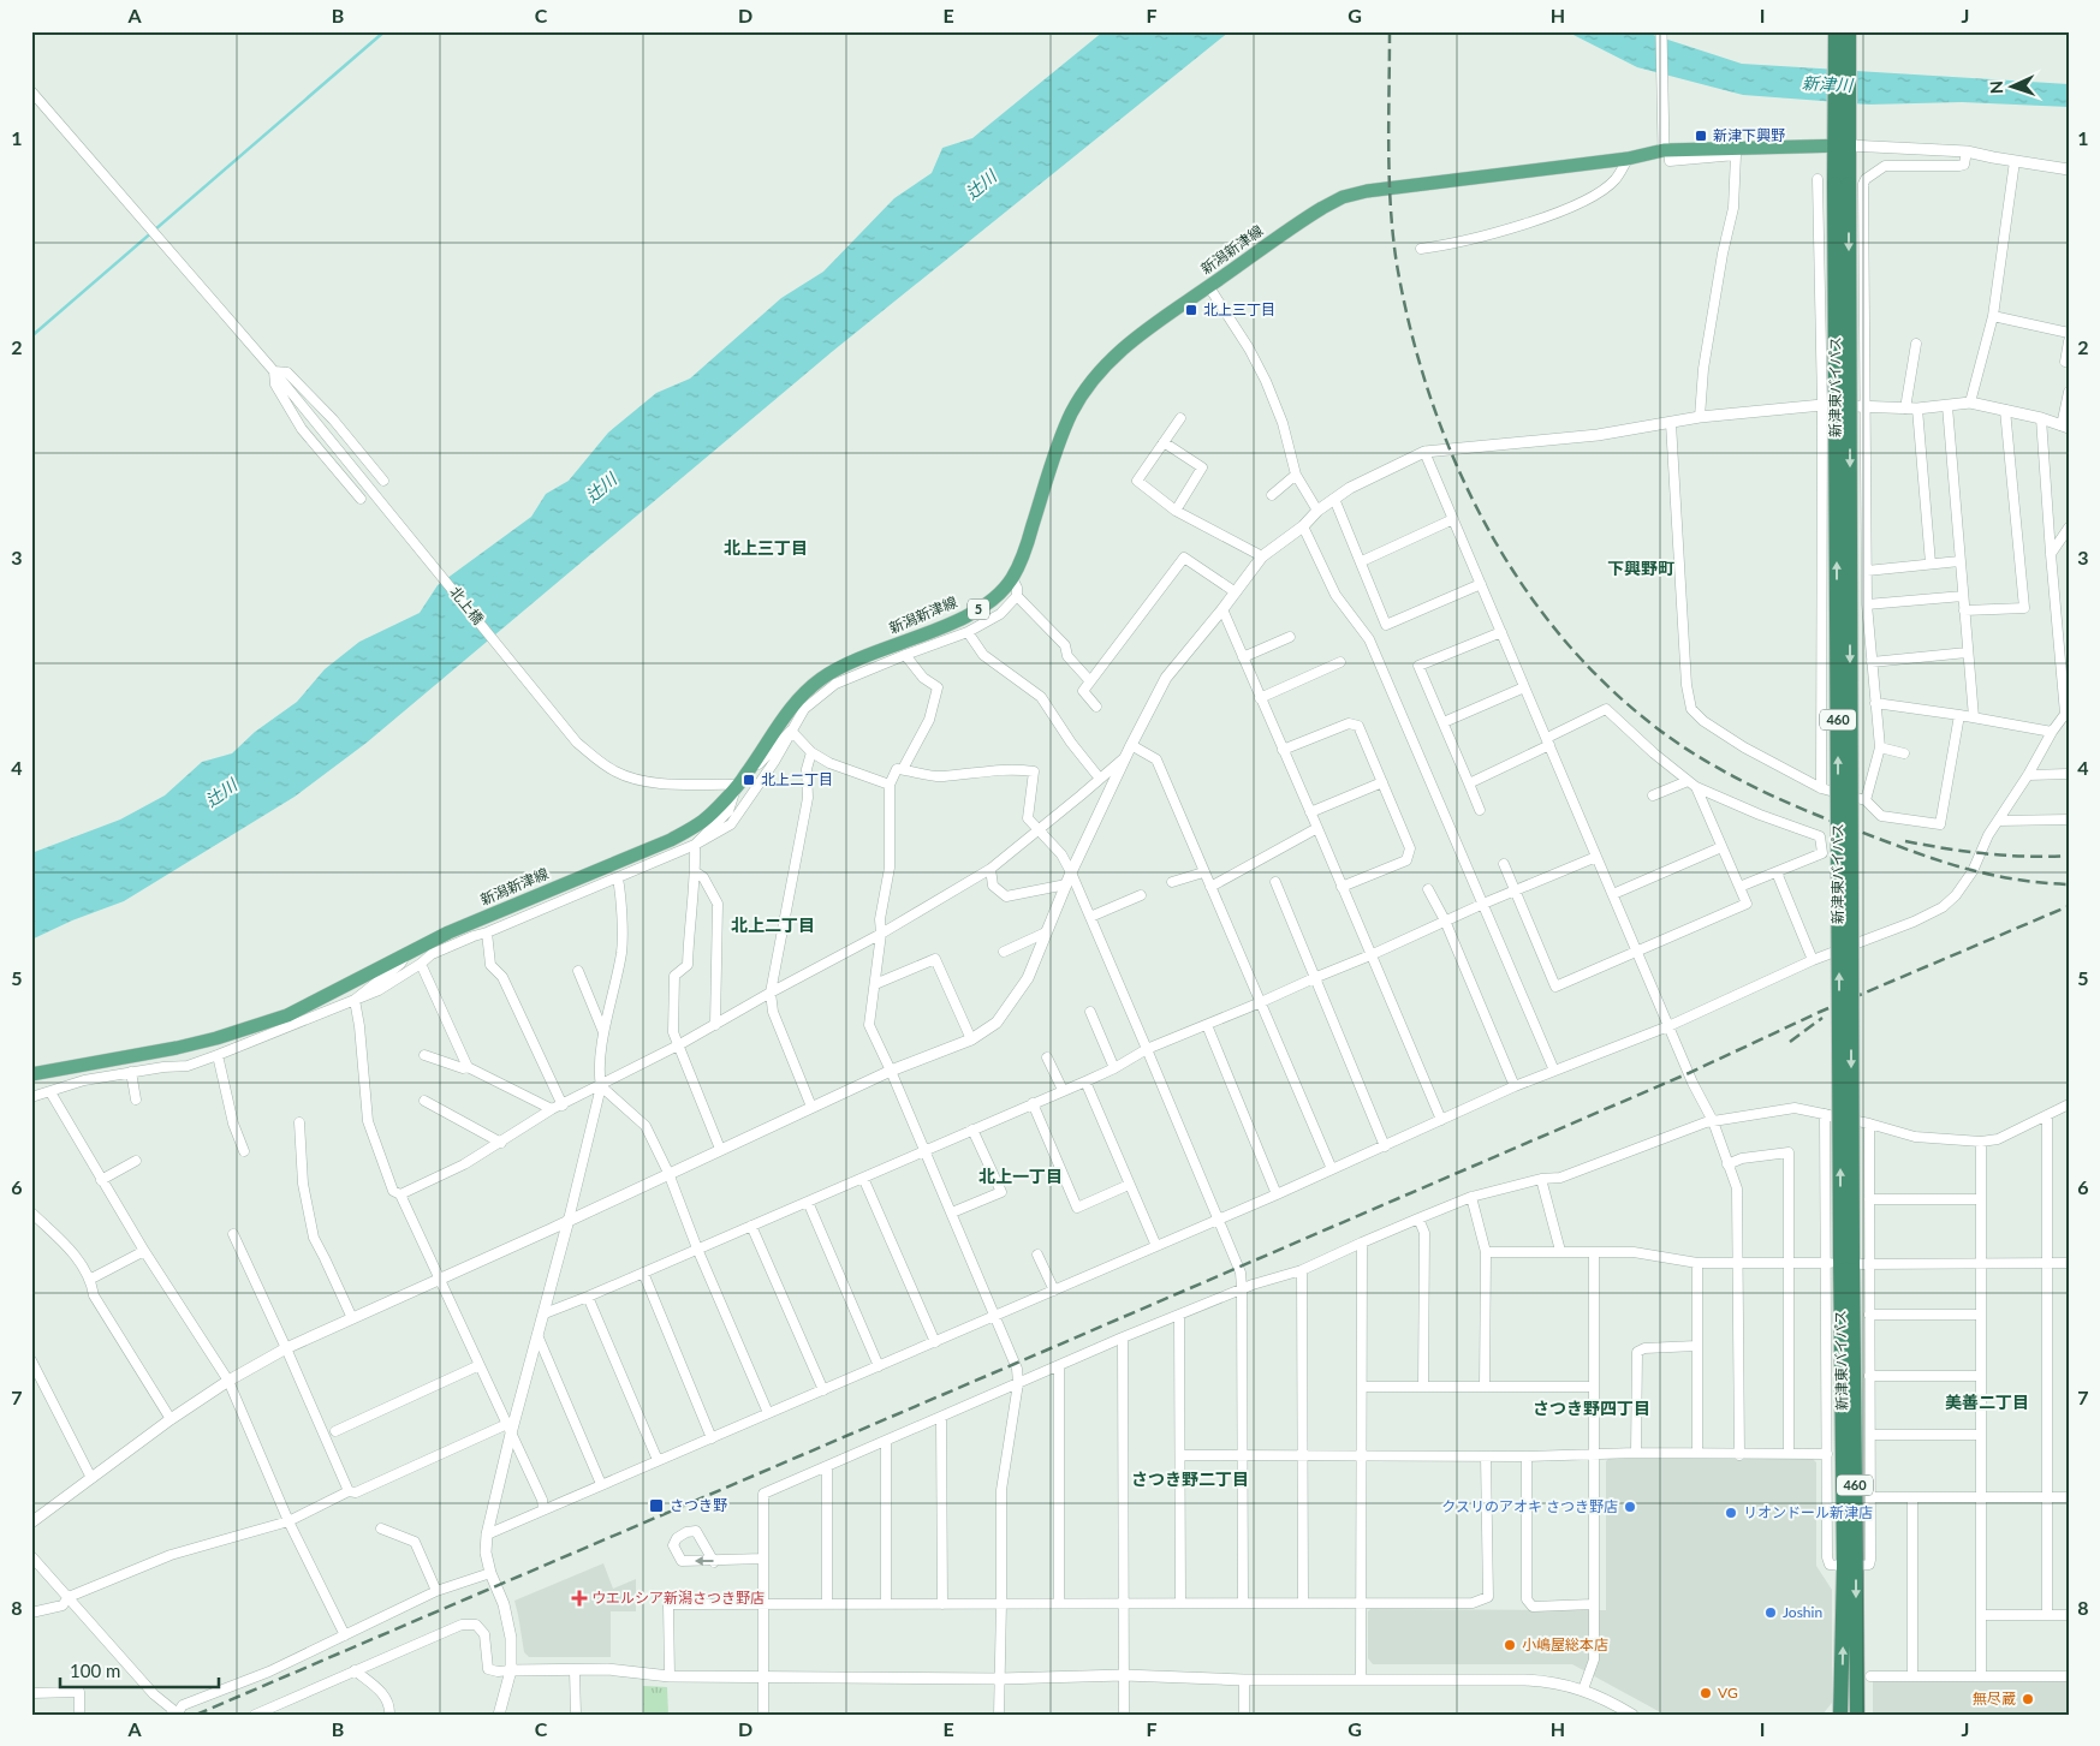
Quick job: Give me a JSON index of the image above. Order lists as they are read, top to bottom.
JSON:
{
  "streets": {
    "highway": ["新津東バイパス", "460"],
    "main road": ["新潟新津線", "5"],
    "street": ["北上橋"]
  },
  "crossings": [
    ["新潟新津線", "新津東バイパス"],
    ["新潟新津線", "北上橋"],
    ["新潟新津線", "460"],
    ["新津東バイパス", "460"]
  ],
  "districts": [
    "北上三丁目",
    "下興野町",
    "北上二丁目",
    "北上一丁目",
    "美善二丁目",
    "さつき野四丁目",
    "さつき野二丁目"
  ],
  "water": ["新津川", "辻川"],
  "places": {
    "transit": [
      "新津下興野",
      "北上三丁目",
      "北上二丁目",
      "さつき野"
    ],
    "other": [
      "クスリのアオキ さつき野店",
      "リオンドール新津店",
      "Joshin",
      "小嶋屋総本店",
      "VG",
      "無尽蔵"
    ],
    "health": ["ウエルシア新潟さつき野店"]
  },
  "scale_bar": "100 m",
  "north": "left",
  "grid": {
    "columns": [
      "A",
      "B",
      "C",
      "D",
      "E",
      "F",
      "G",
      "H",
      "I",
      "J"
    ],
    "rows": [
      "1",
      "2",
      "3",
      "4",
      "5",
      "6",
      "7",
      "8"
    ]
  }
}
